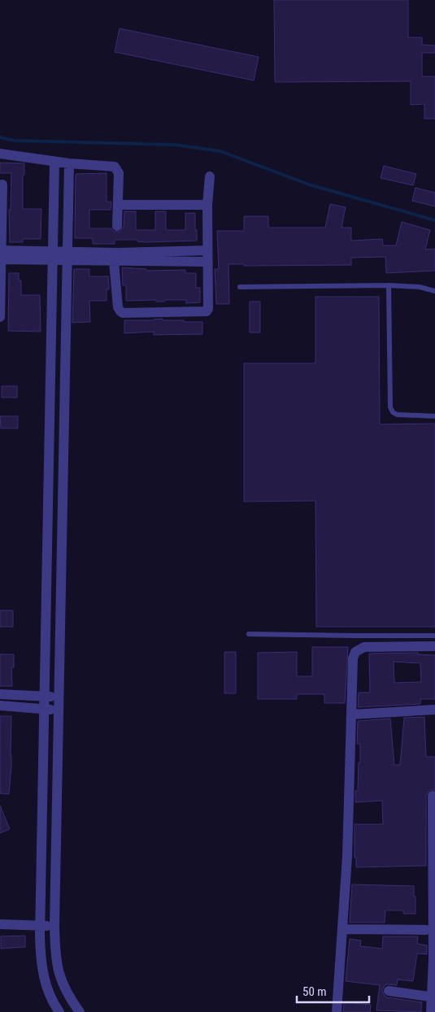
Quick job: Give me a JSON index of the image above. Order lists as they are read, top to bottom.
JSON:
{
  "scale_bar": "50 m"
}
